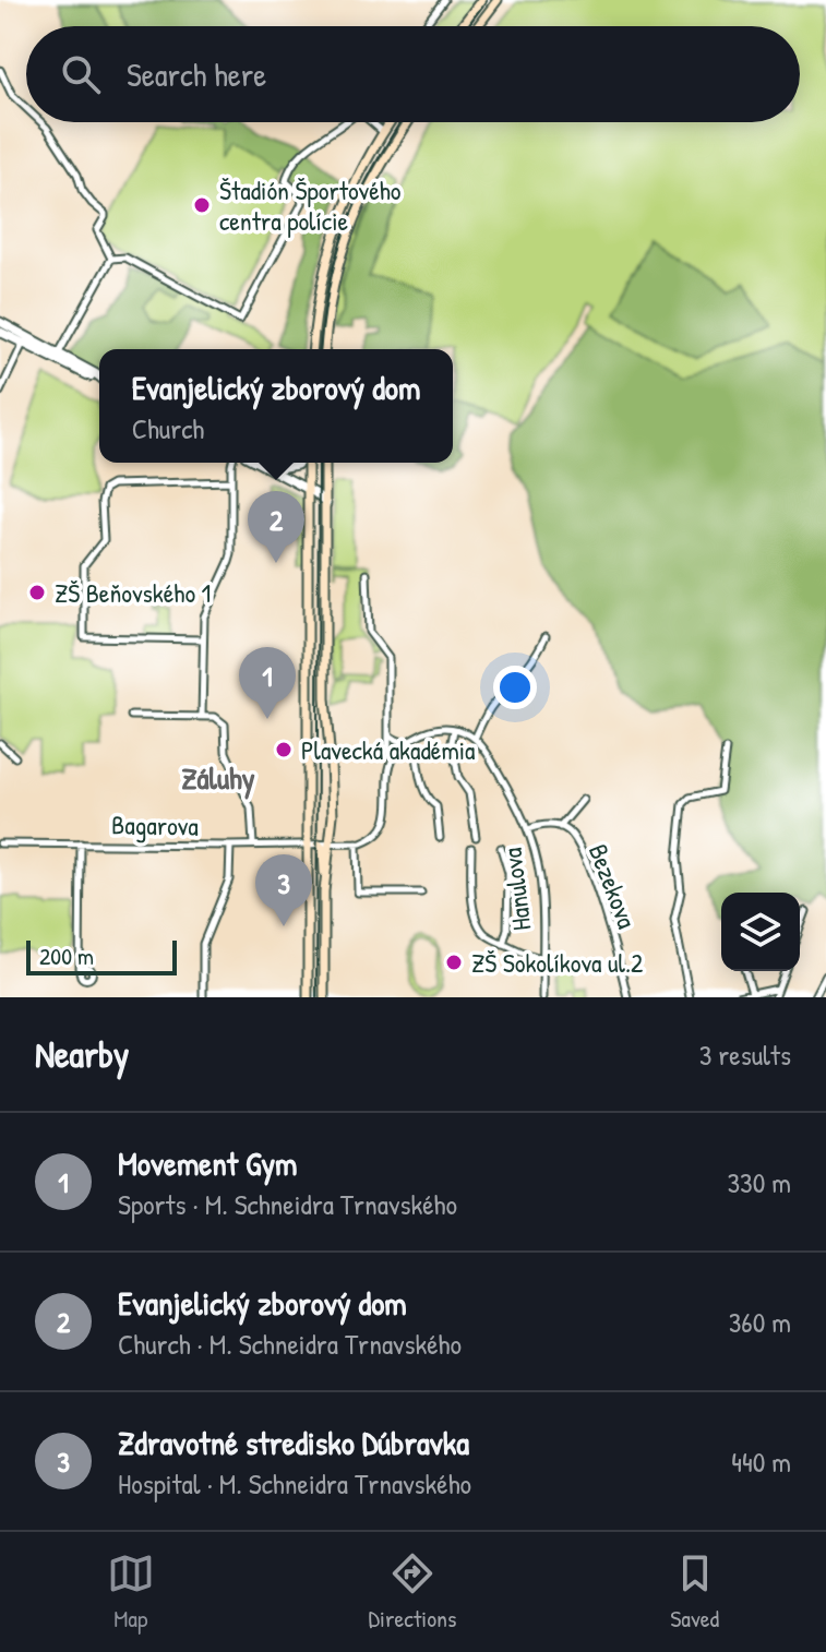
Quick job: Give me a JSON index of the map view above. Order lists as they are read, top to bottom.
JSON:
{
  "streets": {
    "street": ["Bagarova", "Bezekova", "Hanulova"]
  },
  "crossings": [
    ["Bezekova", "Hanulova"]
  ],
  "districts": ["Záluhy"],
  "places": [
    "Štadión Športového centra polície",
    "ZŠ Beňovského 1",
    "Plavecká akadémia",
    "ZŠ Sokolíkova ul.2"
  ],
  "scale_bar": "200 m",
  "page": {
    "search": "Search here",
    "popup": ["Evanjelický zborový dom", "Church"],
    "pins": ["2", "1", "3"],
    "scale": "200 m",
    "heading": ["Nearby", "3 results"],
    "list": [
      {
        "mark": "1",
        "name": "Movement Gym",
        "note": "Sports · M. Schneidra Trnavského",
        "value": "330 m"
      },
      {
        "mark": "2",
        "name": "Evanjelický zborový dom",
        "note": "Church · M. Schneidra Trnavského",
        "value": "360 m"
      },
      {
        "mark": "3",
        "name": "Zdravotné stredisko Dúbravka",
        "note": "Hospital · M. Schneidra Trnavského",
        "value": "440 m"
      }
    ],
    "nav": ["Map", "Directions", "Saved"]
  }
}
